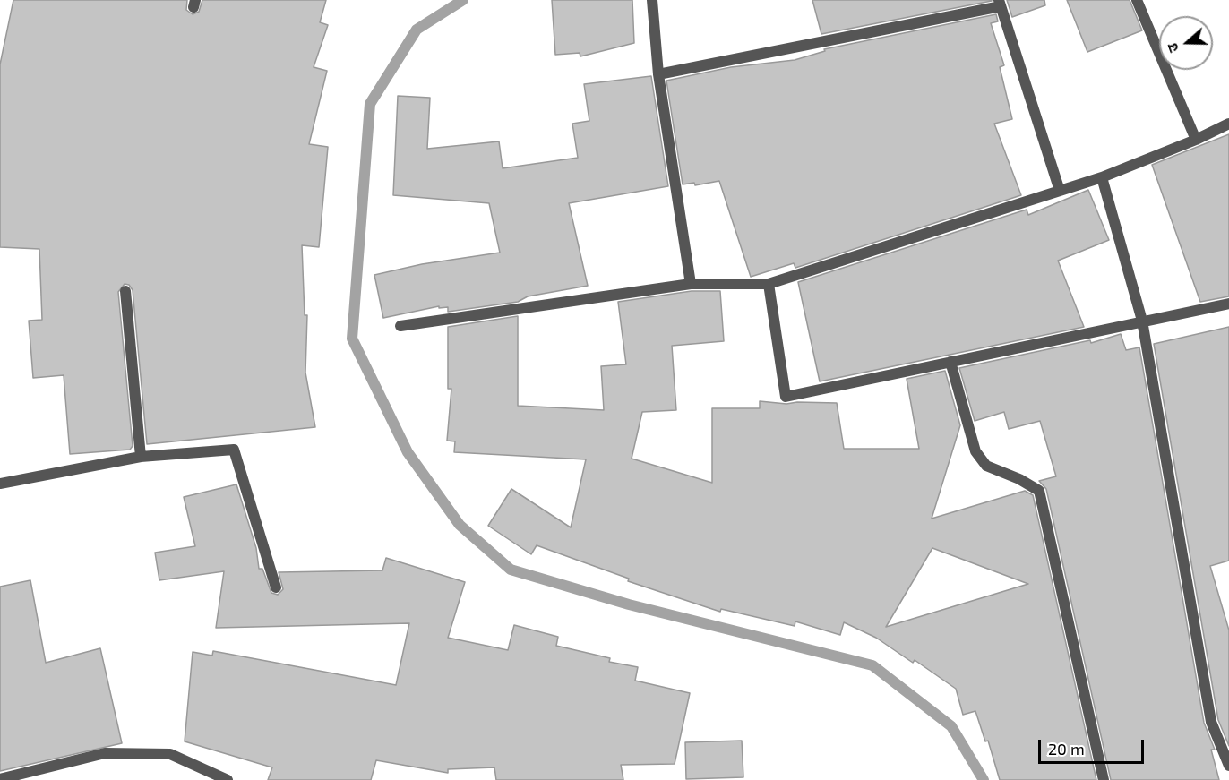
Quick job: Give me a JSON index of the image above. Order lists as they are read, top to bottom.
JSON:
{
  "scale_bar": "20 m",
  "north": "left"
}
